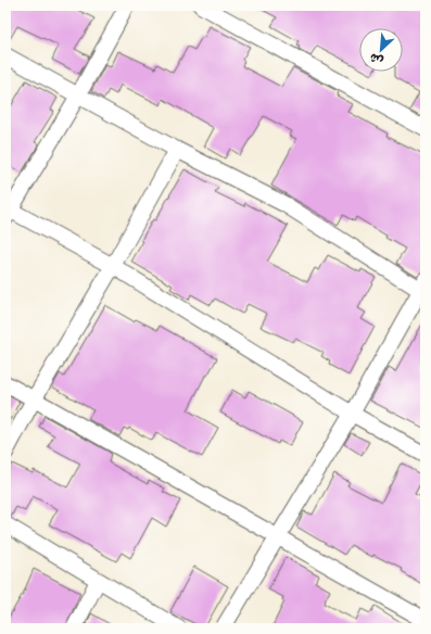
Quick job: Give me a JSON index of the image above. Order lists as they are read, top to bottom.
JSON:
{
  "north": "bottom left"
}
